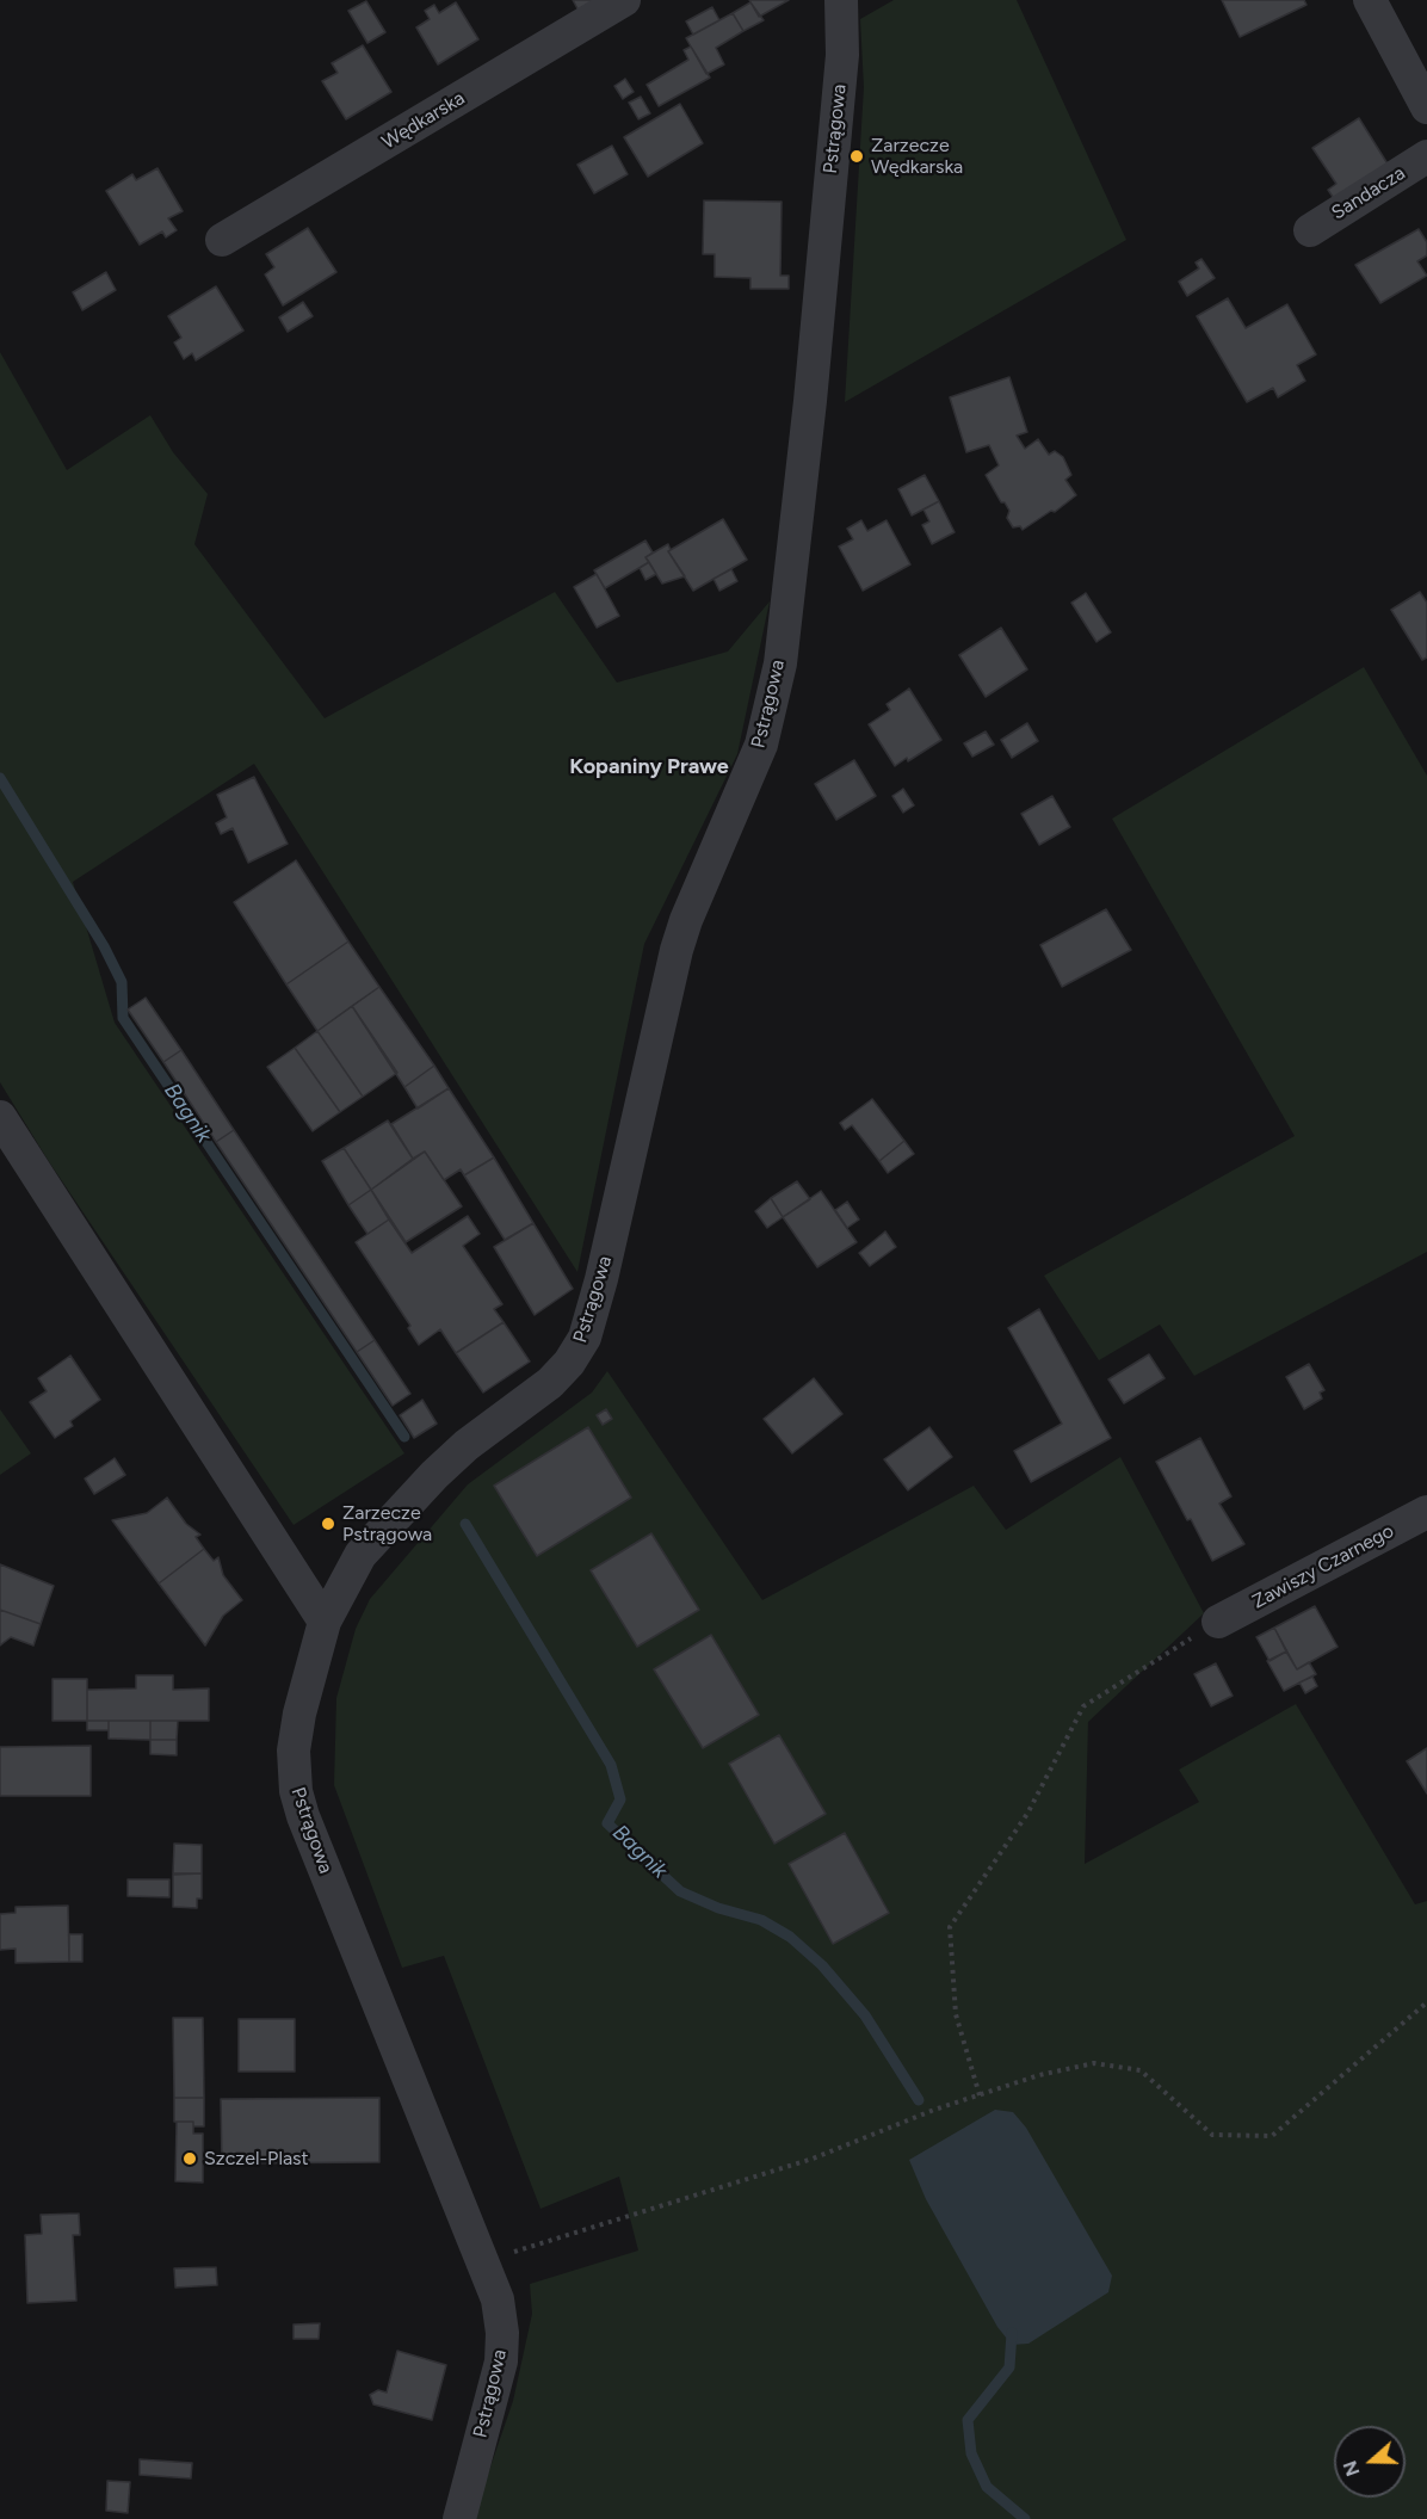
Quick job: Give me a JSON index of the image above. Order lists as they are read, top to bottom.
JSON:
{
  "streets": {
    "street": [
      "Wędkarska",
      "Pstrągowa",
      "Sandacza",
      "Zawiszy Czarnego"
    ]
  },
  "districts": ["Kopaniny Prawe"],
  "water": ["Bagnik"],
  "places": ["Zarzecze Wędkarska", "Zarzecze Pstrągowa", "Szczel-Plast"],
  "north": "left"
}
